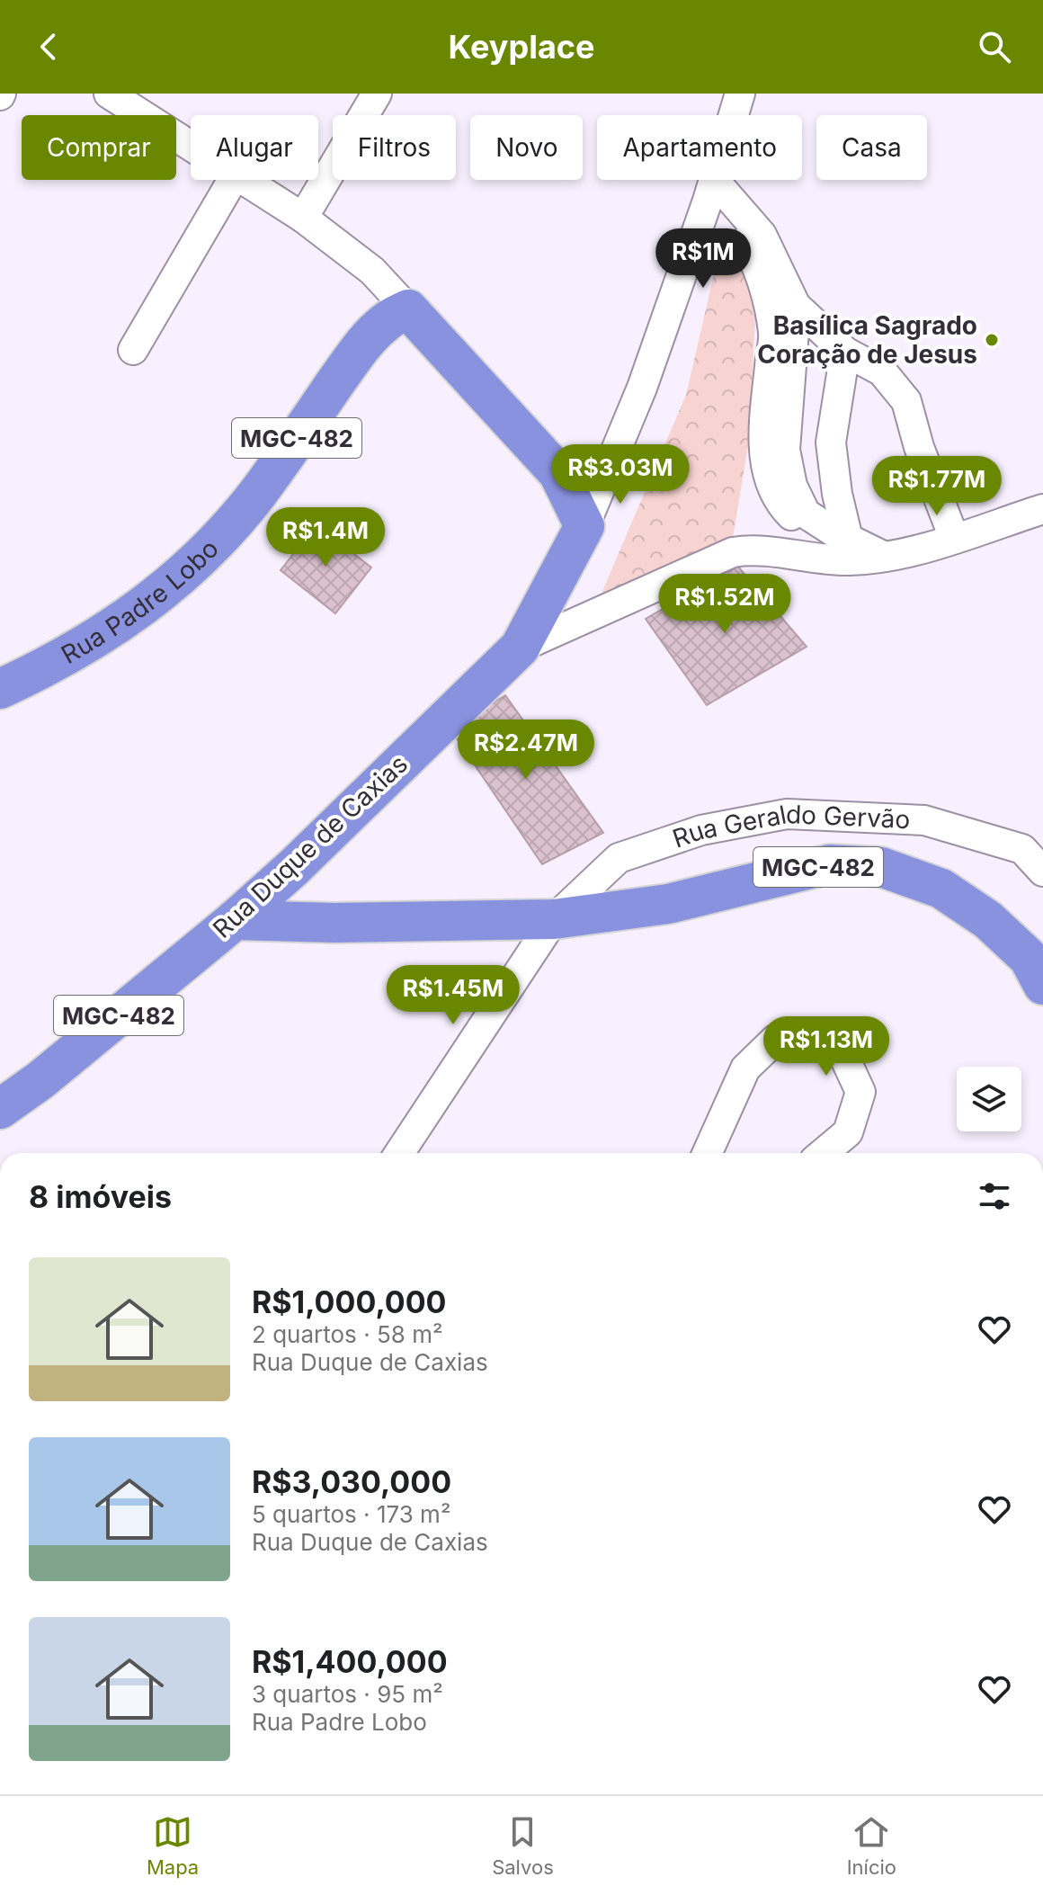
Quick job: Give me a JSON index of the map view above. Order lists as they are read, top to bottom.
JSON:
{
  "streets": {
    "highway": ["MGC-482", "Rua Padre Lobo", "Rua Duque de Caxias"],
    "street": ["Rua Geraldo Gervão"]
  },
  "crossings": [
    ["MGC-482", "Rua Geraldo Gervão"],
    ["MGC-482", "Rua Duque de Caxias"]
  ],
  "places": ["Basílica Sagrado Coração de Jesus"],
  "page": {
    "header": "Keyplace",
    "chip": [
      "Comprar",
      "Alugar",
      "Filtros",
      "Novo",
      "Apartamento",
      "Casa"
    ],
    "price": [
      "R$1M",
      "R$3.03M",
      "R$1.77M",
      "R$1.4M",
      "R$1.52M",
      "R$2.47M",
      "R$1.45M",
      "R$1.13M"
    ],
    "heading": "8 imóveis",
    "list": [
      {
        "name": "R$1,000,000",
        "note": "2 quartos · 58 m² · Rua Duque de Caxias"
      },
      {
        "name": "R$3,030,000",
        "note": "5 quartos · 173 m² · Rua Duque de Caxias"
      },
      {
        "name": "R$1,400,000",
        "note": "3 quartos · 95 m² · Rua Padre Lobo"
      }
    ],
    "tabs": ["Mapa", "Salvos", "Início"]
  }
}
